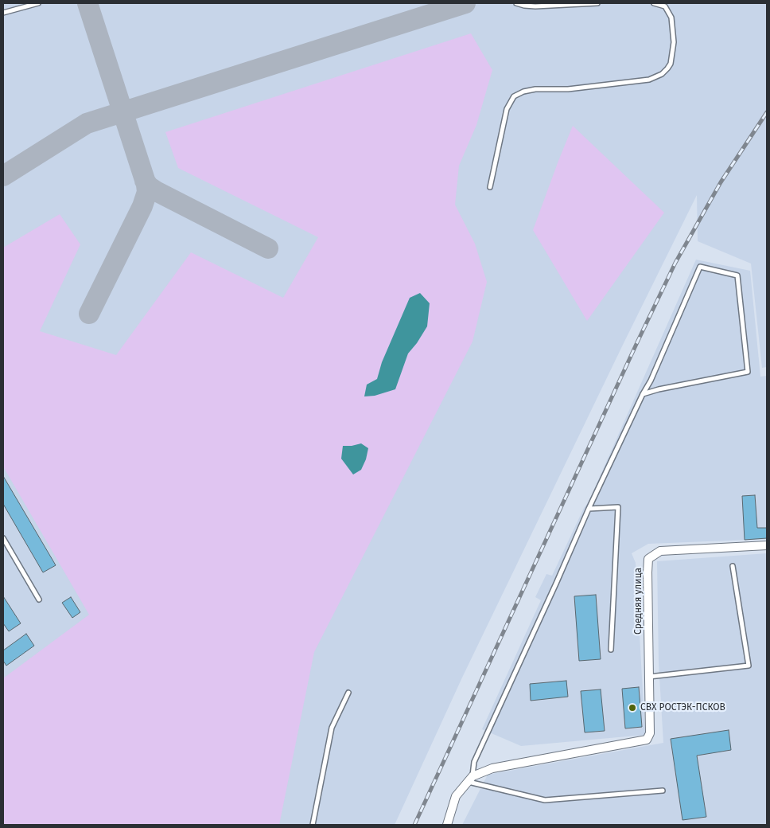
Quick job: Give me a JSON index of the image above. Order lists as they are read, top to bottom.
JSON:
{
  "streets": {
    "street": ["Средняя улица"]
  },
  "places": ["СВХ РОСТЭК-ПСКОВ"]
}
